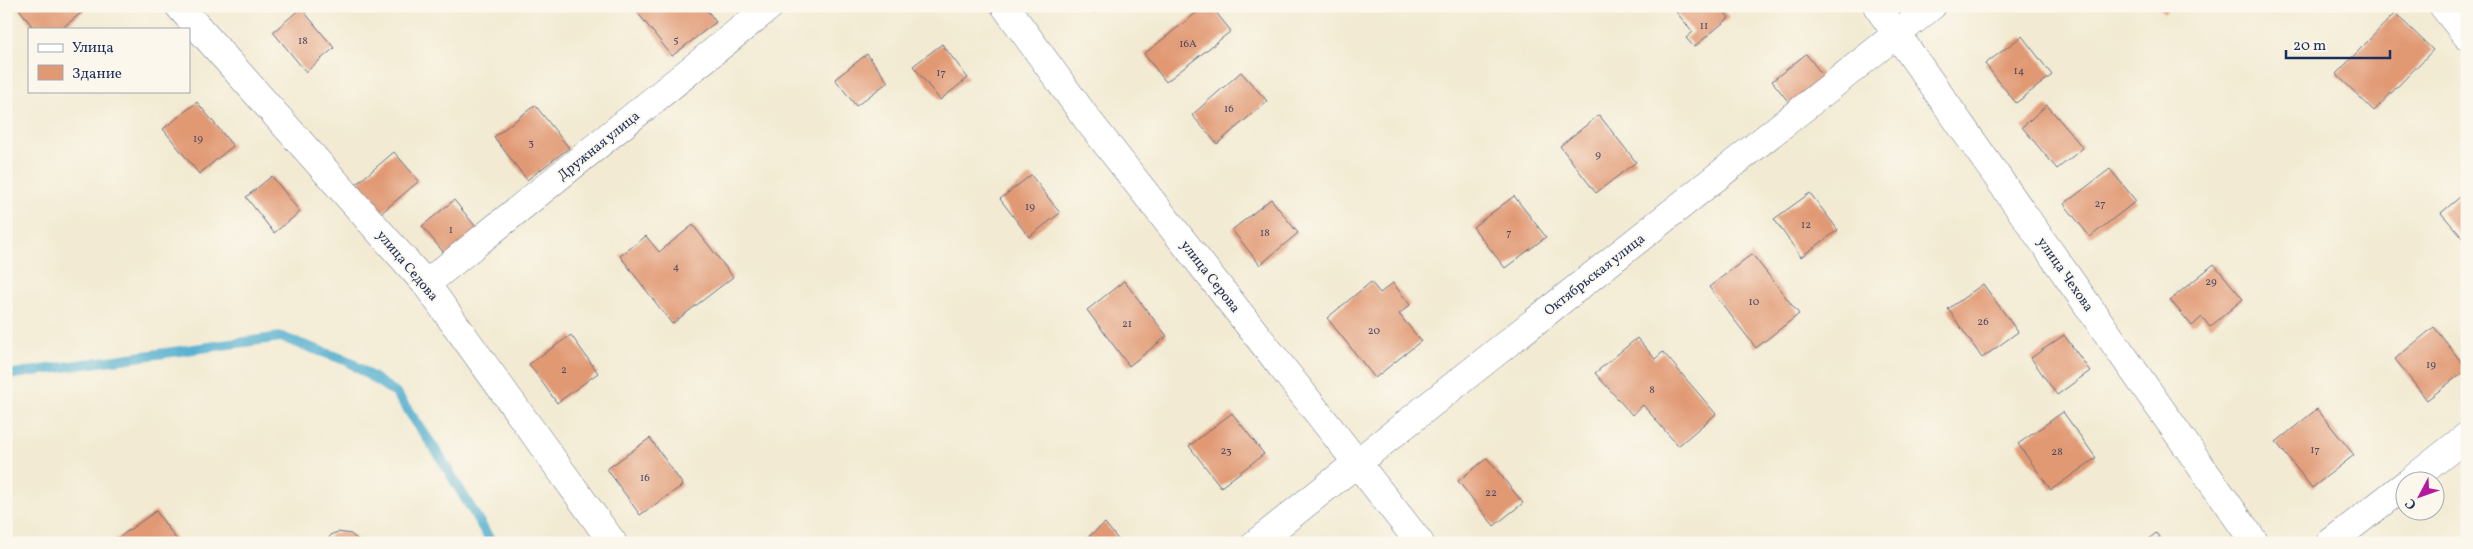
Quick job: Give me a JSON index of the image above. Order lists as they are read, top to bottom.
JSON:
{
  "streets": {
    "street": [
      "Дружная улица",
      "улица Седова",
      "Октябрьская улица",
      "улица Чехова",
      "улица Серова"
    ]
  },
  "crossings": [
    ["Дружная улица", "улица Седова"],
    ["Октябрьская улица", "улица Чехова"],
    ["Октябрьская улица", "улица Серова"]
  ],
  "house_numbers": [
    "11",
    "5",
    "18",
    "16А",
    "14",
    "17",
    "16",
    "19",
    "3",
    "9",
    "27",
    "19",
    "12",
    "1",
    "18",
    "7",
    "4",
    "29",
    "10",
    "26",
    "21",
    "20",
    "19",
    "2",
    "8",
    "17",
    "23",
    "28",
    "16",
    "22"
  ],
  "legend": ["Улица", "Здание"],
  "scale_bar": "20 m",
  "north": "bottom left"
}
